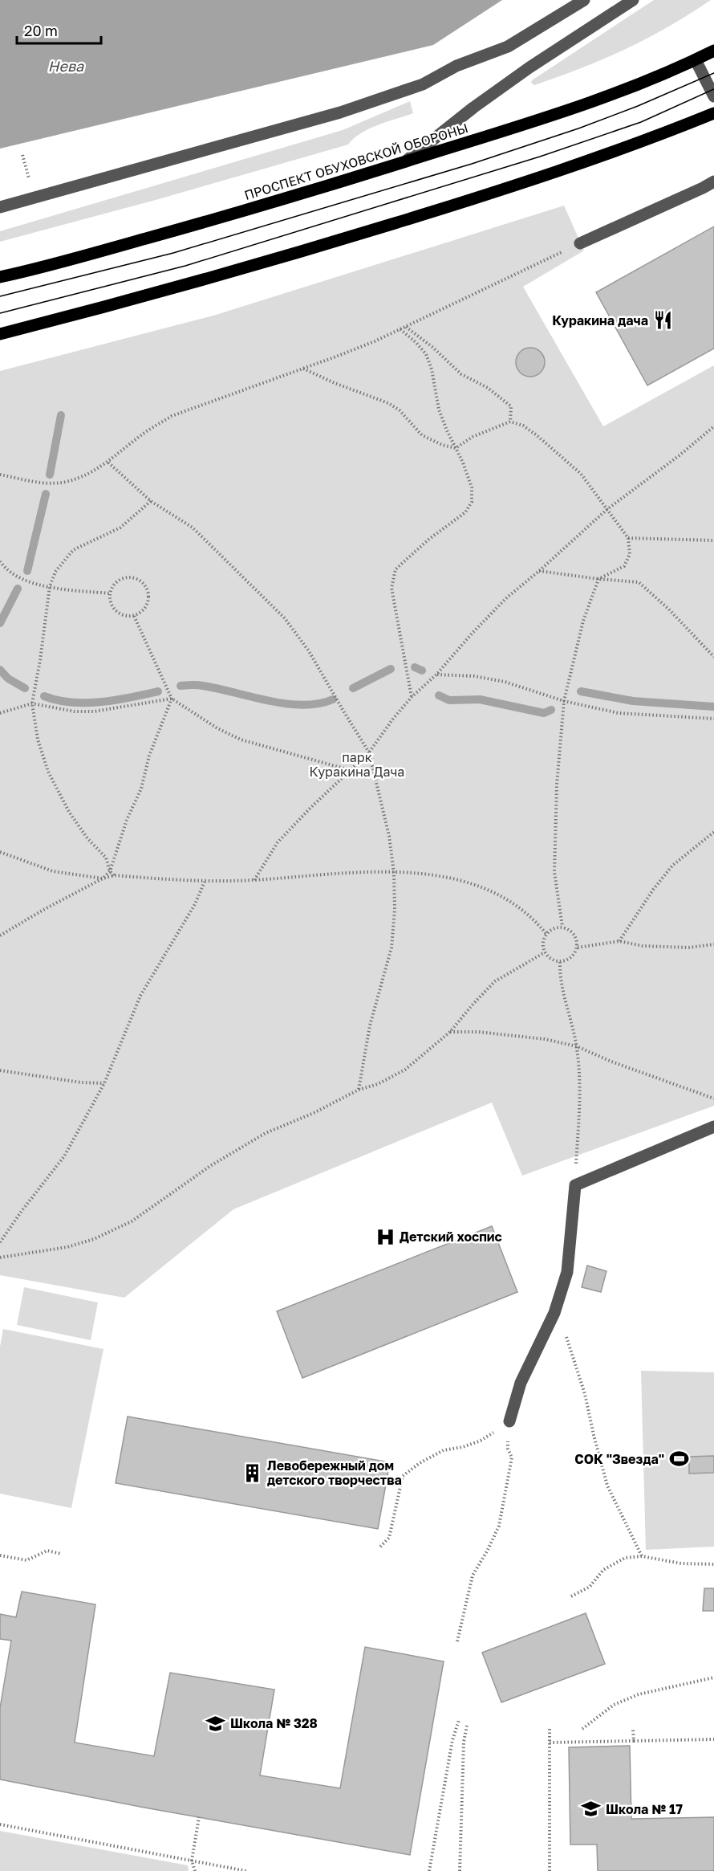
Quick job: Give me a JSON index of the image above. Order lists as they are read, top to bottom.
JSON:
{
  "streets": {
    "main road": ["ПРОСПЕКТ ОБУХОВСКОЙ ОБОРОНЫ"]
  },
  "water": ["Нева"],
  "parks": ["парк Куракина Дача"],
  "places": {
    "restaurant": ["Куракина дача"],
    "hospital": ["Детский хоспис"],
    "sports": ["СОК \"Звезда\""],
    "building": ["Левобережный дом детского творчества"],
    "school or university": ["Школа № 328", "Школа № 17"]
  },
  "scale_bar": "20 m"
}
